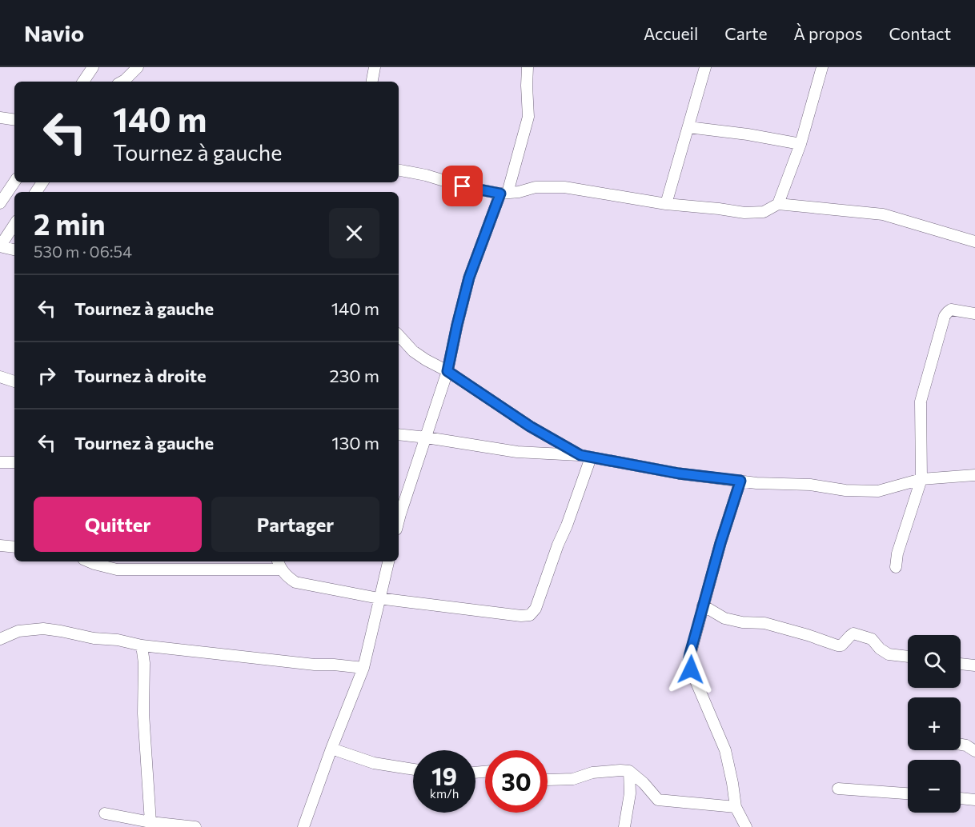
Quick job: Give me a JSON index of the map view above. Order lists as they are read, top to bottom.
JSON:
{
  "page": {
    "header": "Navio",
    "nav": [
      "Accueil",
      "Carte",
      "À propos",
      "Contact"
    ],
    "turn": ["140 m", "Tournez à gauche"],
    "heading": ["2 min", "530 m · 06:54"],
    "list": [
      {
        "name": "Tournez à gauche",
        "value": "140 m"
      },
      {
        "name": "Tournez à droite",
        "value": "230 m"
      },
      {
        "name": "Tournez à gauche",
        "value": "130 m"
      }
    ],
    "buttons": ["Quitter", "Partager"],
    "map_buttons": ["+", "−"],
    "speed": "19 km/h",
    "limit": "30"
  }
}
